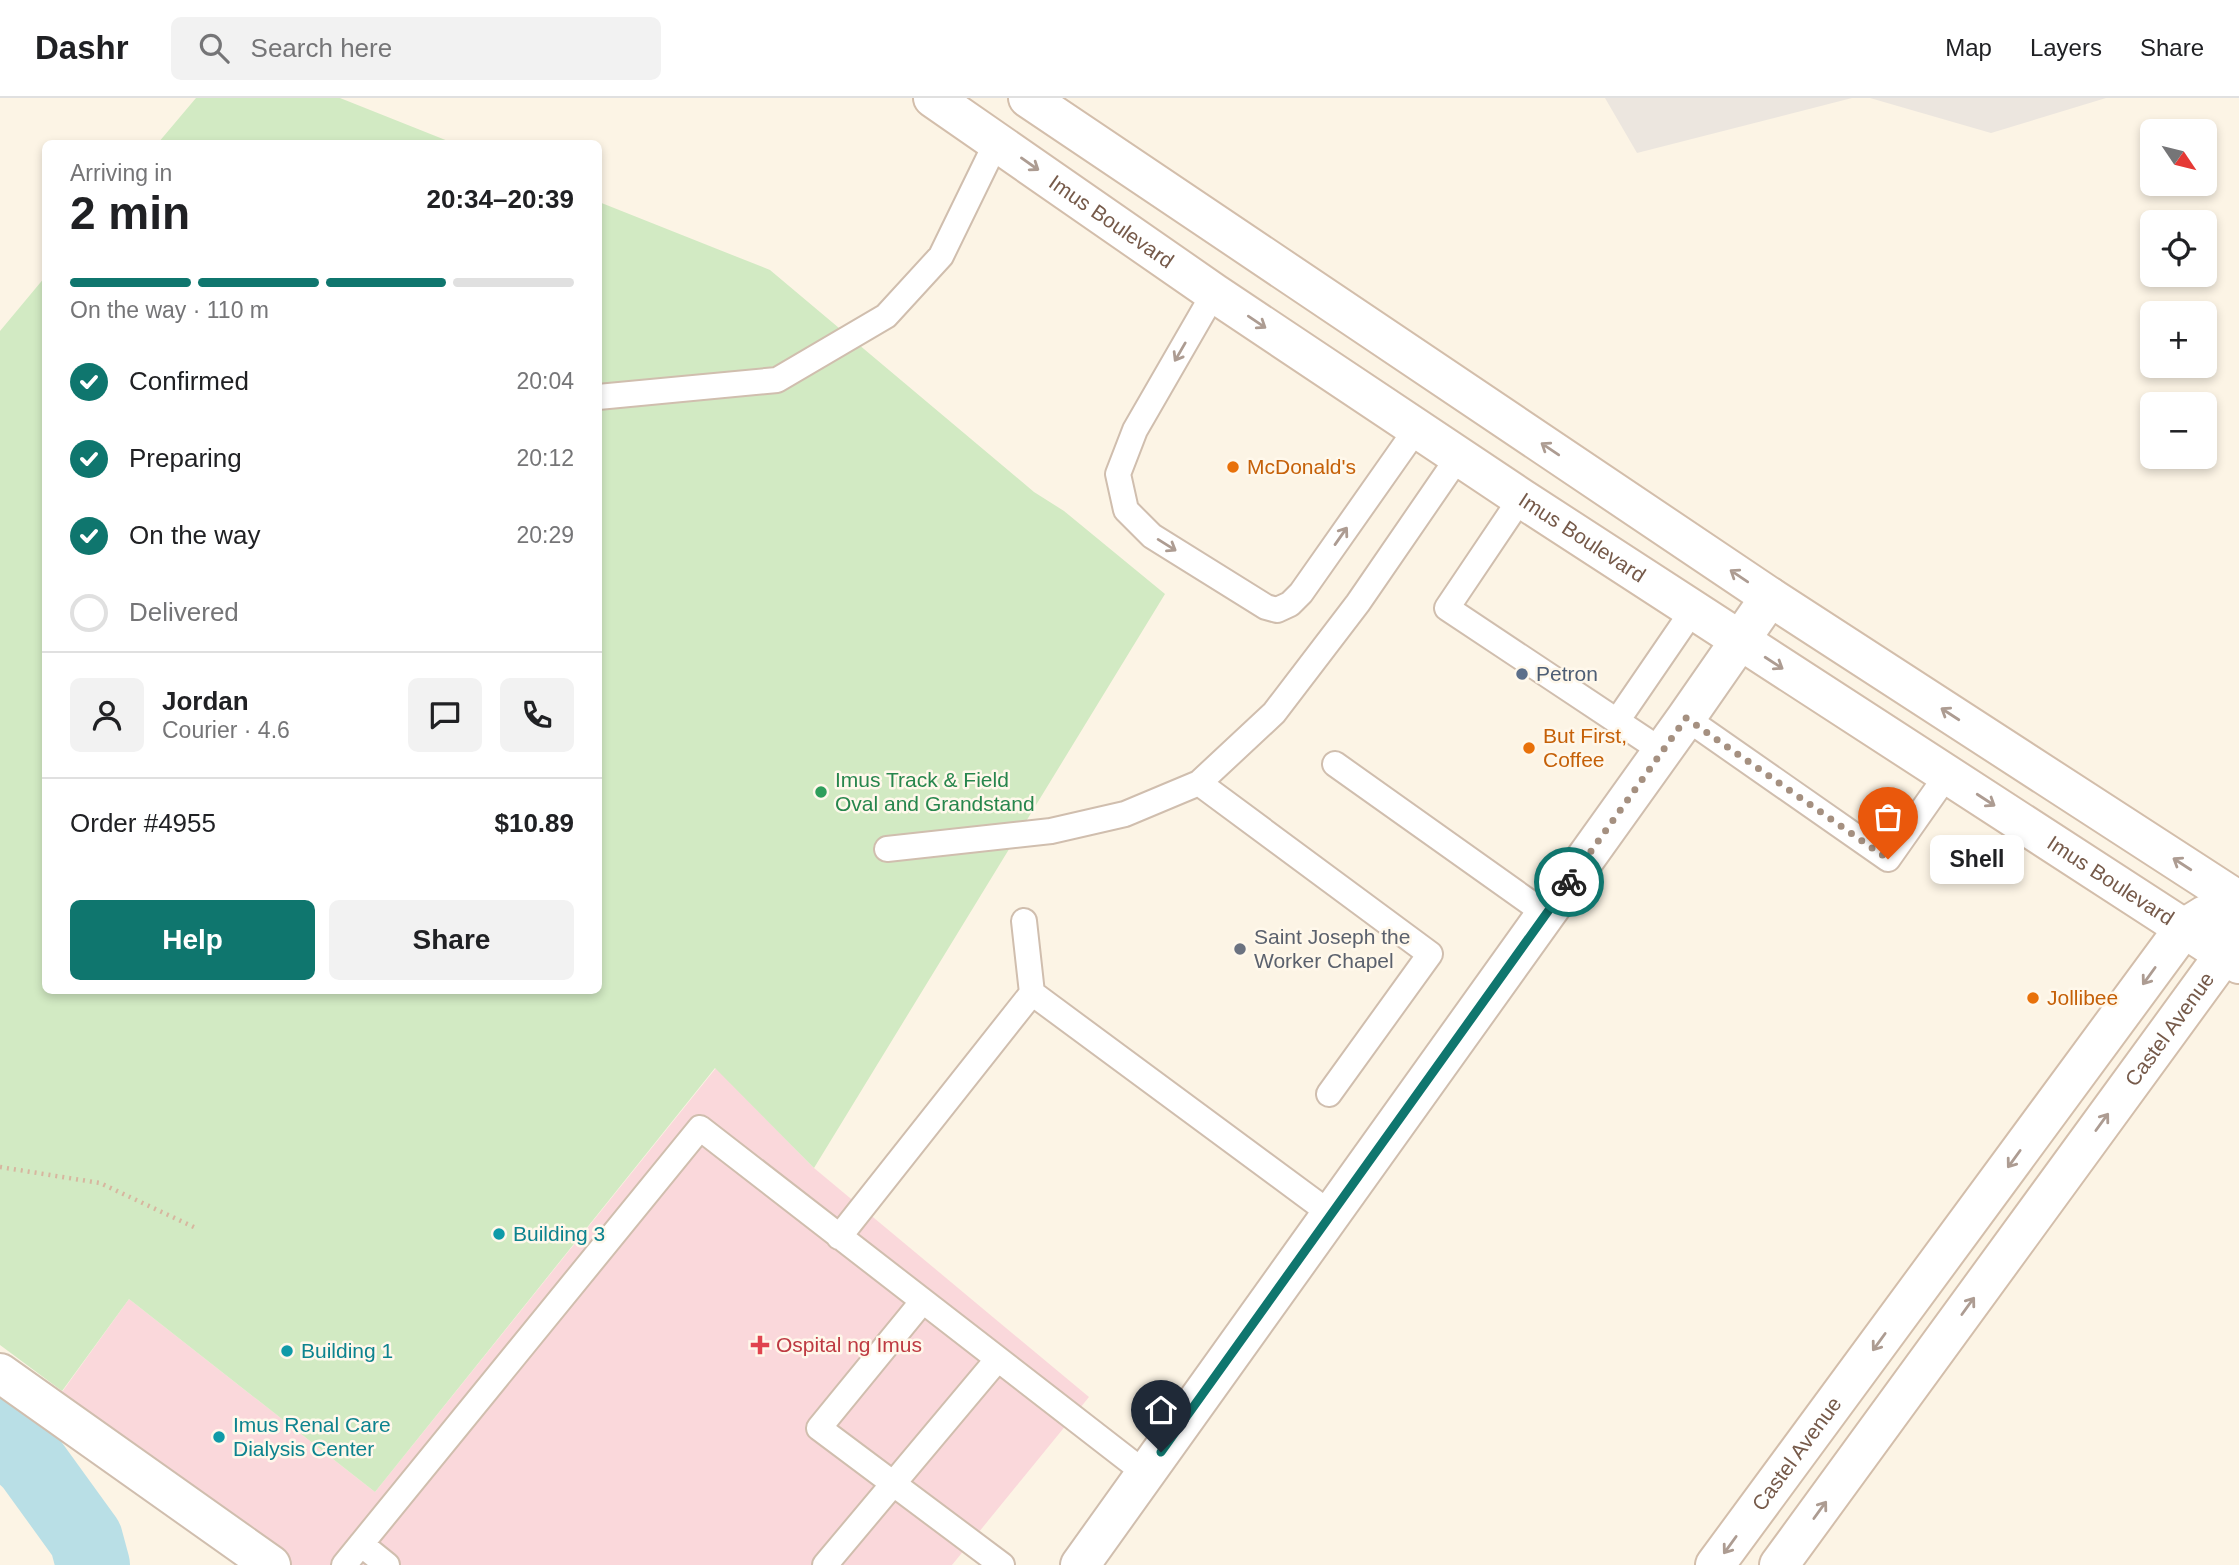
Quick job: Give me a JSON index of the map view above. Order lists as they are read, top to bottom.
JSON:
{
  "streets": {
    "street": ["Imus Boulevard", "Castel Avenue"]
  },
  "crossings": [
    ["Imus Boulevard", "Castel Avenue"]
  ],
  "places": {
    "other": [
      "McDonald's",
      "Petron",
      "But First, Coffee",
      "Imus Track & Field Oval and Grandstand",
      "Shell",
      "Saint Joseph the Worker Chapel",
      "Jollibee",
      "Building 3",
      "Building 1",
      "Imus Renal Care Dialysis Center"
    ],
    "health": ["Ospital ng Imus"]
  },
  "north": "bottom right",
  "page": {
    "header": "Dashr",
    "search": "Search here",
    "nav": ["Map", "Layers", "Share"],
    "map_buttons": ["+", "−"],
    "heading": ["2 min", "Arriving in", "20:34–20:39"],
    "panel": [
      "Jordan",
      "Courier · 4.6",
      "Order #4955",
      "$10.89"
    ],
    "bar": "On the way · 110 m",
    "list": [
      ["Confirmed", "20:04"],
      ["Preparing", "20:12"],
      ["On the way", "20:29"],
      "Delivered"
    ],
    "bubble": "Shell",
    "buttons": ["Help", "Share"]
  }
}
